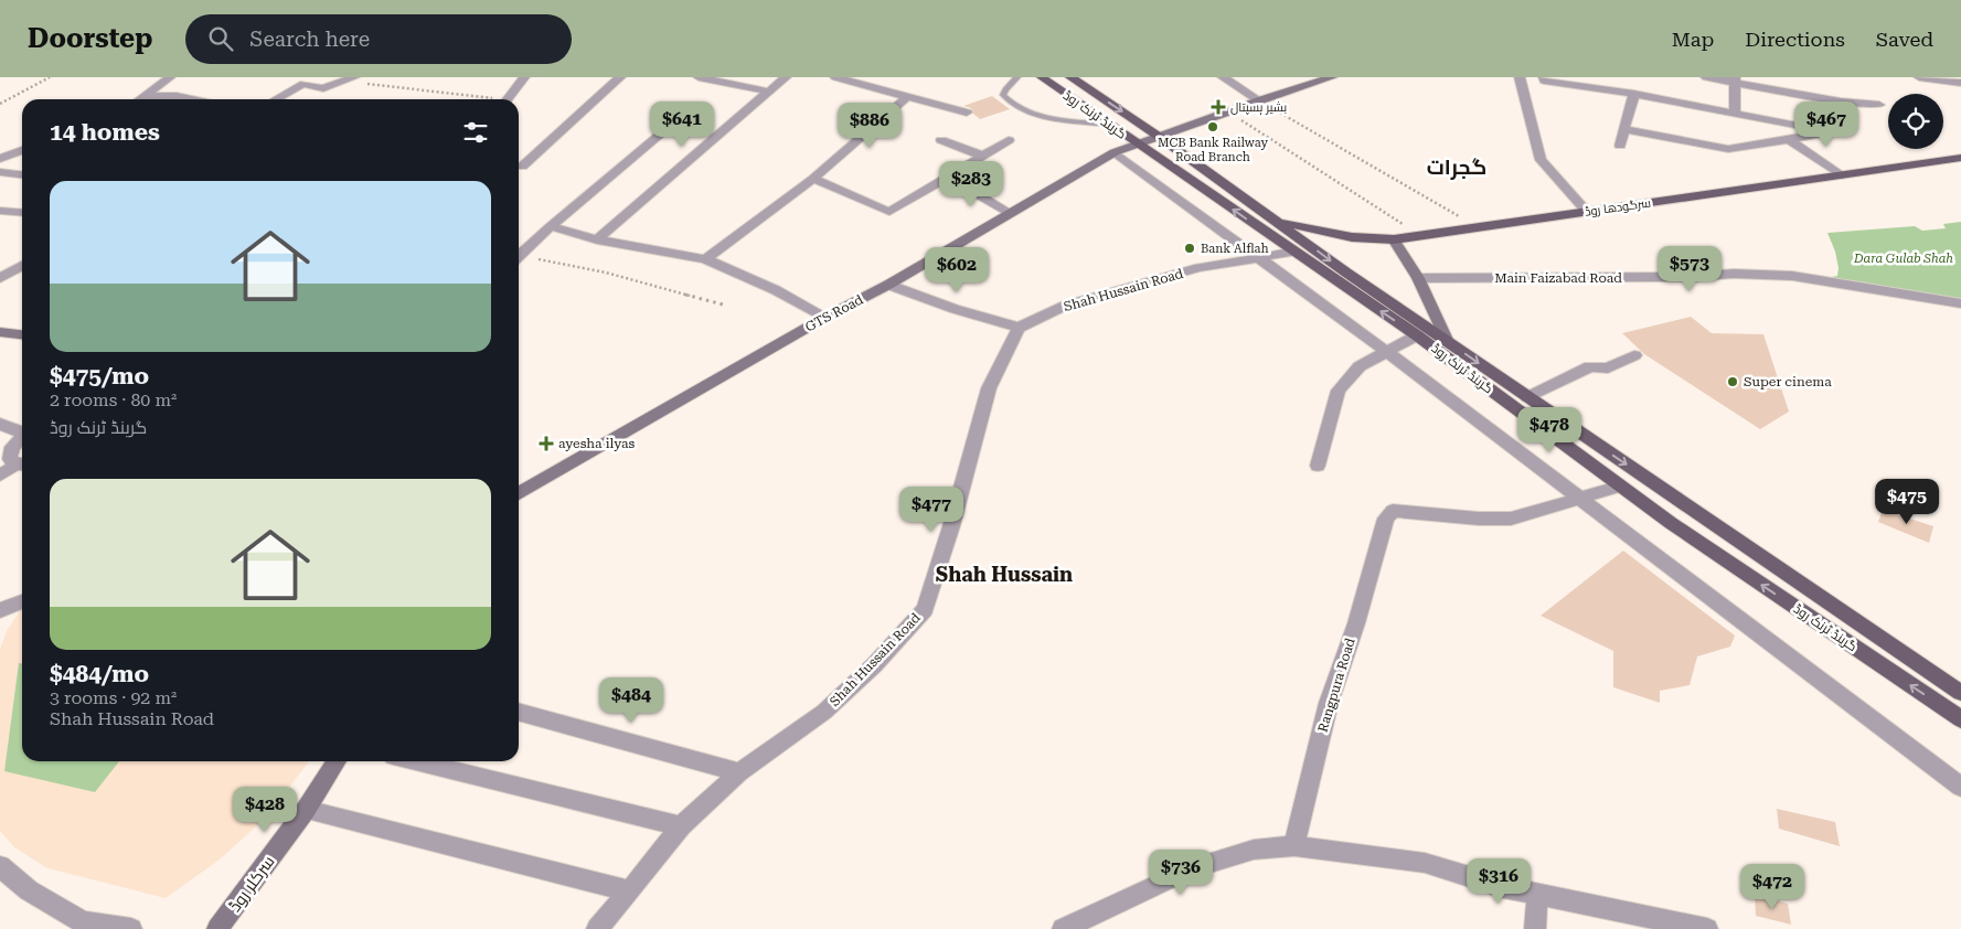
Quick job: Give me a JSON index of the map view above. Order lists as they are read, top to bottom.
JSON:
{
  "streets": {
    "main road": [
      "گرینڈ ٹرنک روڈ",
      "سرگودھا روڈ",
      "GTS Road",
      "سرکلر روڈ"
    ],
    "street": ["Main Faizabad Road", "Shah Hussain Road", "Rangpura Road"]
  },
  "crossings": [
    ["گرینڈ ٹرنک روڈ", "سرگودھا روڈ"],
    ["گرینڈ ٹرنک روڈ", "Shah Hussain Road"],
    ["گرینڈ ٹرنک روڈ", "GTS Road"],
    ["گرینڈ ٹرنک روڈ", "Rangpura Road"]
  ],
  "districts": ["گجرات", "Shah Hussain"],
  "parks": ["Dara Gulab Shah"],
  "places": {
    "health": ["بشیر ہسپتال", "ayesha ilyas"],
    "other": ["MCB Bank Railway Road Branch", "Bank Alflah", "Super cinema"]
  },
  "page": {
    "header": "Doorstep",
    "search": "Search here",
    "nav": ["Map", "Directions", "Saved"],
    "heading": "14 homes",
    "price": [
      "$641",
      "$467",
      "$886",
      "$283",
      "$573",
      "$602",
      "$478",
      "$475",
      "$477",
      "$484",
      "$428",
      "$736",
      "$316",
      "$472"
    ],
    "list": [
      {
        "name": "$475/mo",
        "note": "2 rooms · 80 m² · گرینڈ ٹرنک روڈ"
      },
      {
        "name": "$484/mo",
        "note": "3 rooms · 92 m² · Shah Hussain Road"
      }
    ]
  }
}
